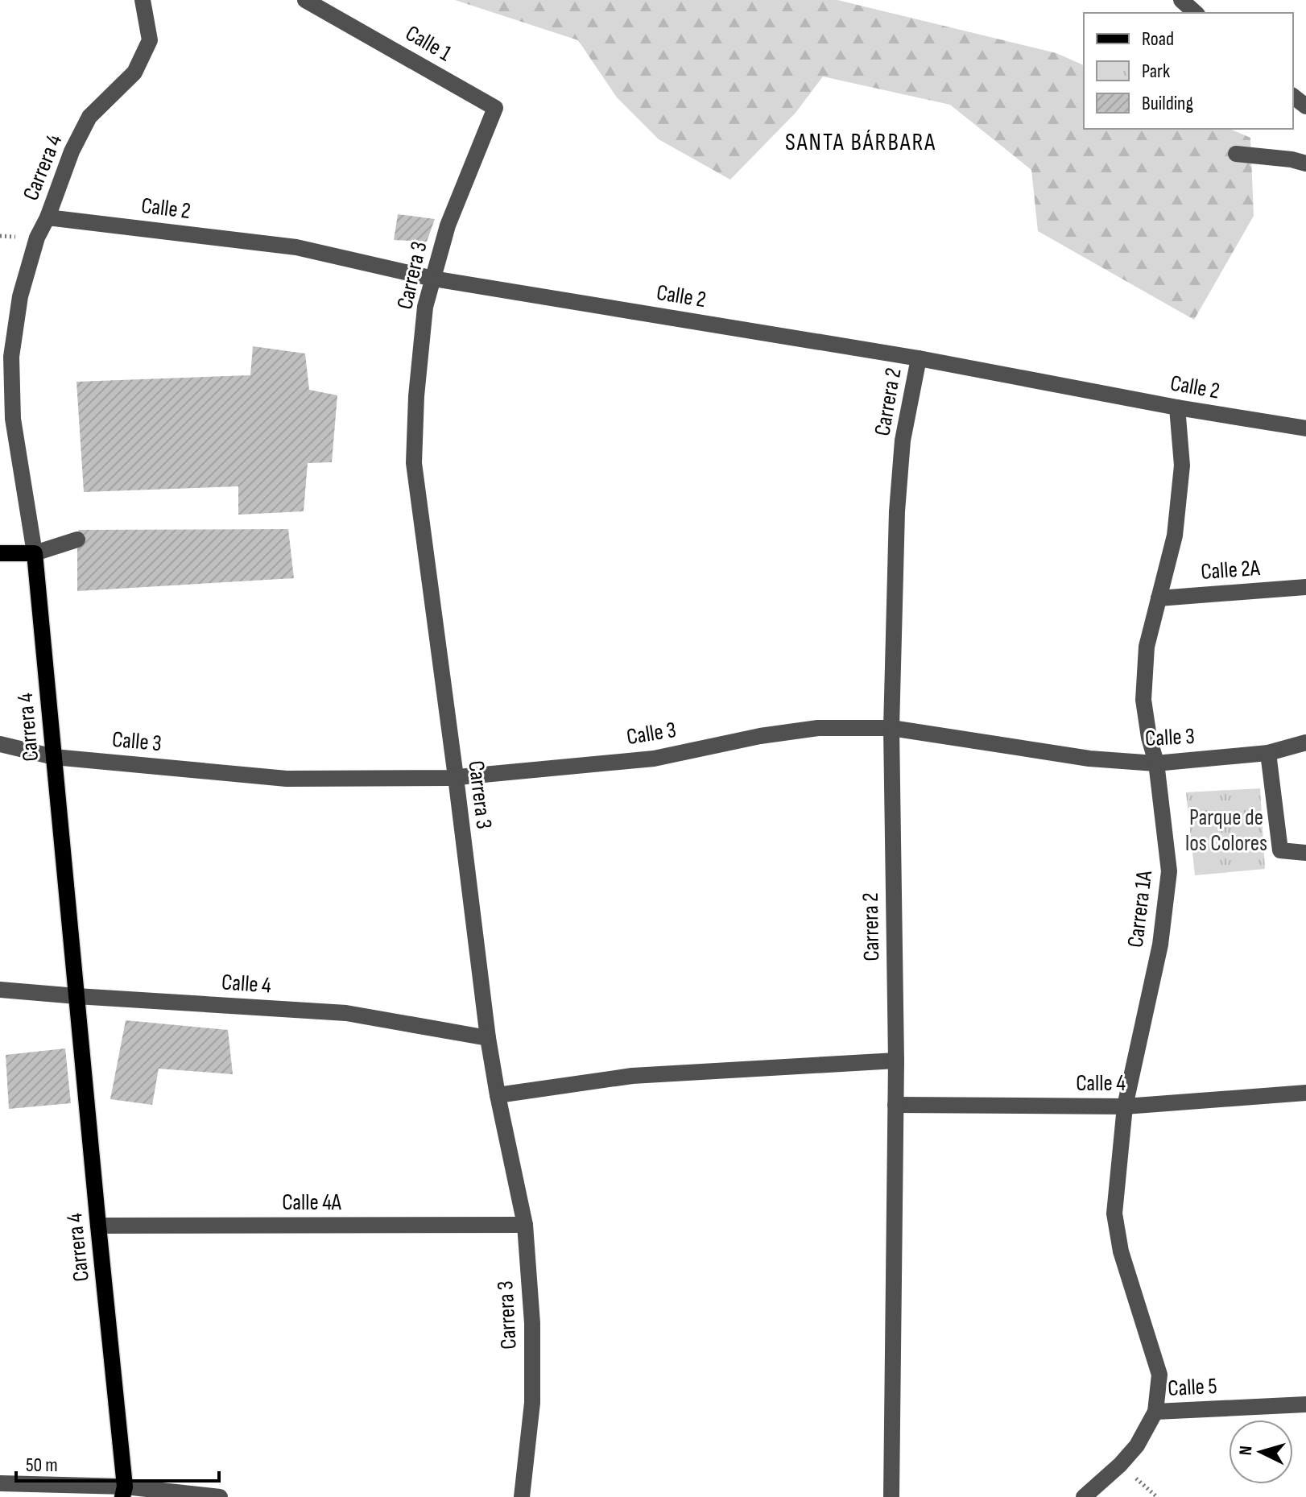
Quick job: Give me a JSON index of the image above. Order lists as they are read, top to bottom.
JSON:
{
  "streets": {
    "main road": ["Carrera 4"],
    "street": [
      "Calle 1",
      "Calle 2",
      "Carrera 3",
      "Carrera 2",
      "Calle 2A",
      "Calle 3",
      "Carrera 1A",
      "Calle 4",
      "Calle 4A",
      "Calle 5"
    ]
  },
  "crossings": [
    ["Calle 1", "Carrera 3"],
    ["Carrera 4", "Calle 2"],
    ["Carrera 4", "Calle 3"],
    ["Carrera 4", "Calle 4"],
    ["Carrera 4", "Calle 4A"],
    ["Calle 2", "Carrera 3"],
    ["Calle 2", "Carrera 2"],
    ["Calle 2", "Carrera 1A"],
    ["Carrera 3", "Calle 3"],
    ["Carrera 3", "Calle 4"],
    ["Carrera 3", "Calle 4A"],
    ["Carrera 2", "Calle 3"],
    ["Carrera 2", "Calle 4"],
    ["Calle 2A", "Carrera 1A"],
    ["Calle 3", "Carrera 1A"],
    ["Carrera 1A", "Calle 4"],
    ["Carrera 1A", "Calle 5"]
  ],
  "districts": ["SANTA BÁRBARA"],
  "parks": ["Parque de los Colores"],
  "legend": ["Road", "Park", "Building"],
  "scale_bar": "50 m",
  "north": "left"
}
